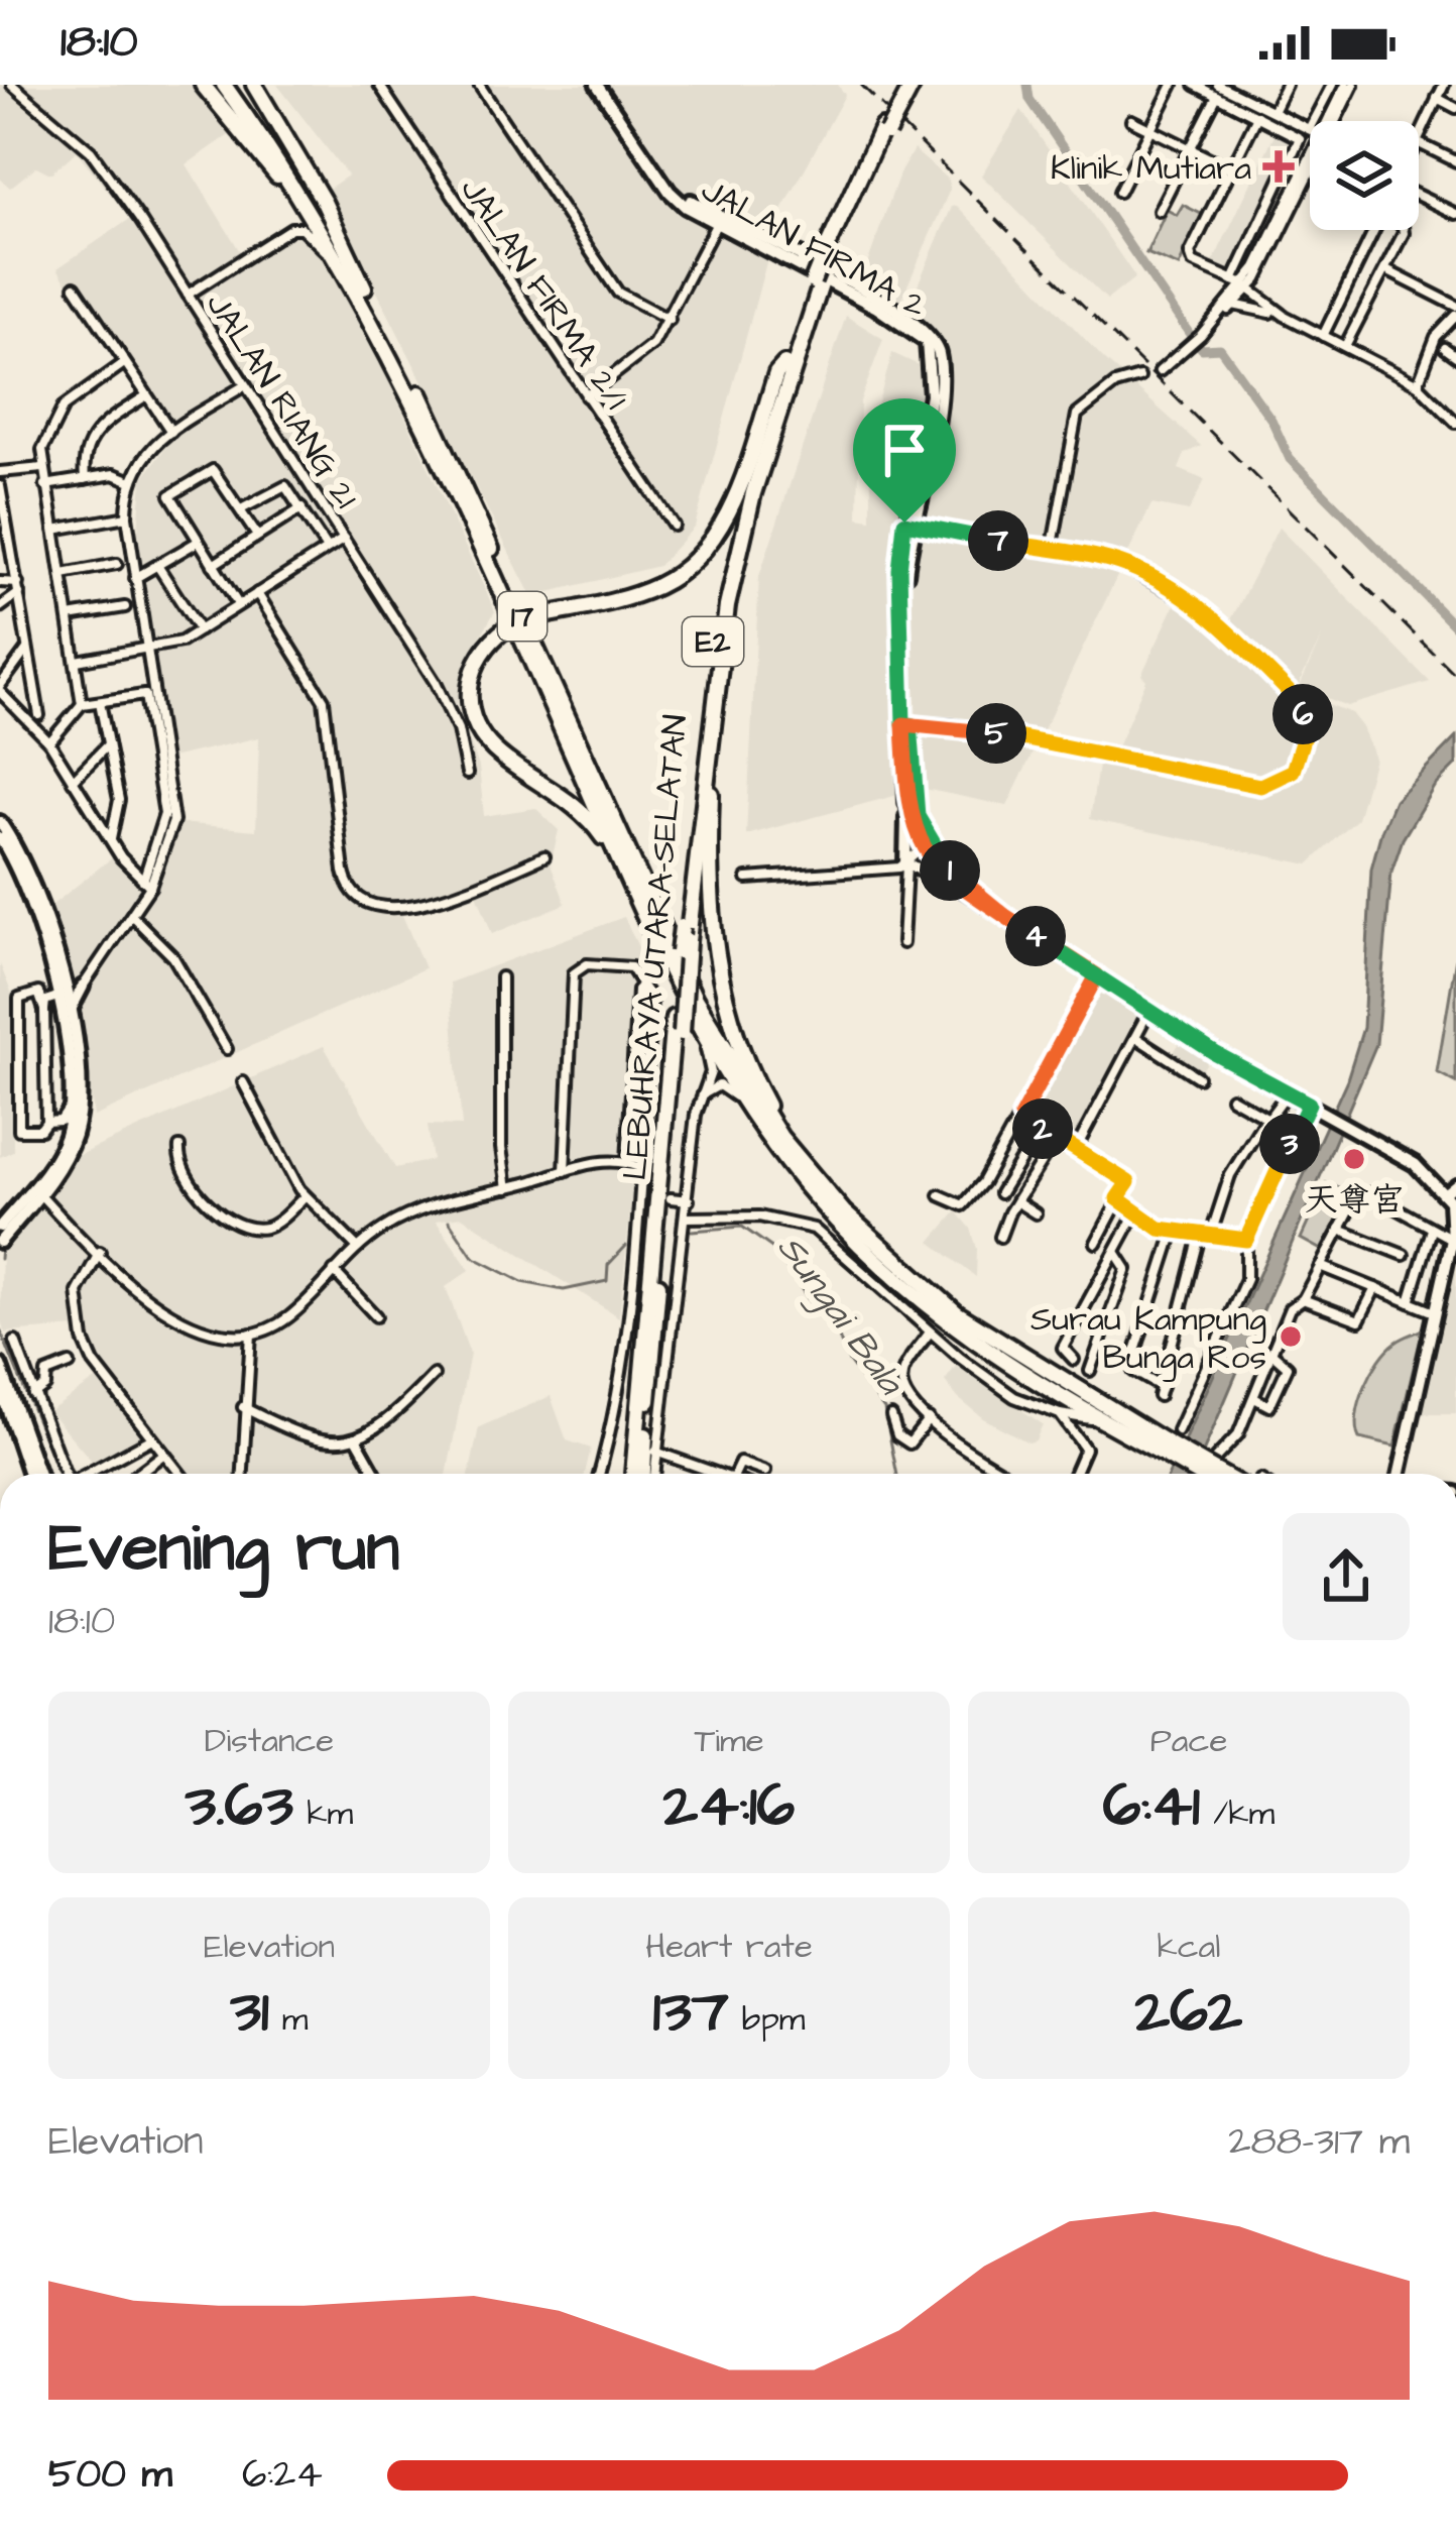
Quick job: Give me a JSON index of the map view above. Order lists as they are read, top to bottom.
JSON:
{
  "streets": {
    "highway": ["17", "E2", "LEBUHRAYA UTARA–SELATAN"],
    "main road": ["JALAN FIRMA 2"],
    "street": ["JALAN FIRMA 2/1", "JALAN RIANG 21"]
  },
  "water": ["Sungai Bala"],
  "places": {
    "health": ["Klinik Mutiara"],
    "other": ["天尊宫", "Surau Kampung Bunga Ros"]
  },
  "page": {
    "status": "18:10",
    "pins": [
      "7",
      "6",
      "5",
      "1",
      "4",
      "2",
      "3"
    ],
    "heading": ["Evening run", "18:10"],
    "stats": [
      ["Distance", "3.63 km"],
      ["Time", "24:16"],
      ["Pace", "6:41 /km"],
      ["Elevation", "31 m"],
      ["Heart rate", "137 bpm"],
      ["kcal", "262"]
    ],
    "chart": ["Elevation", "288–317 m"],
    "list": [
      {
        "name": "500 m",
        "note": "6:24"
      }
    ]
  }
}
